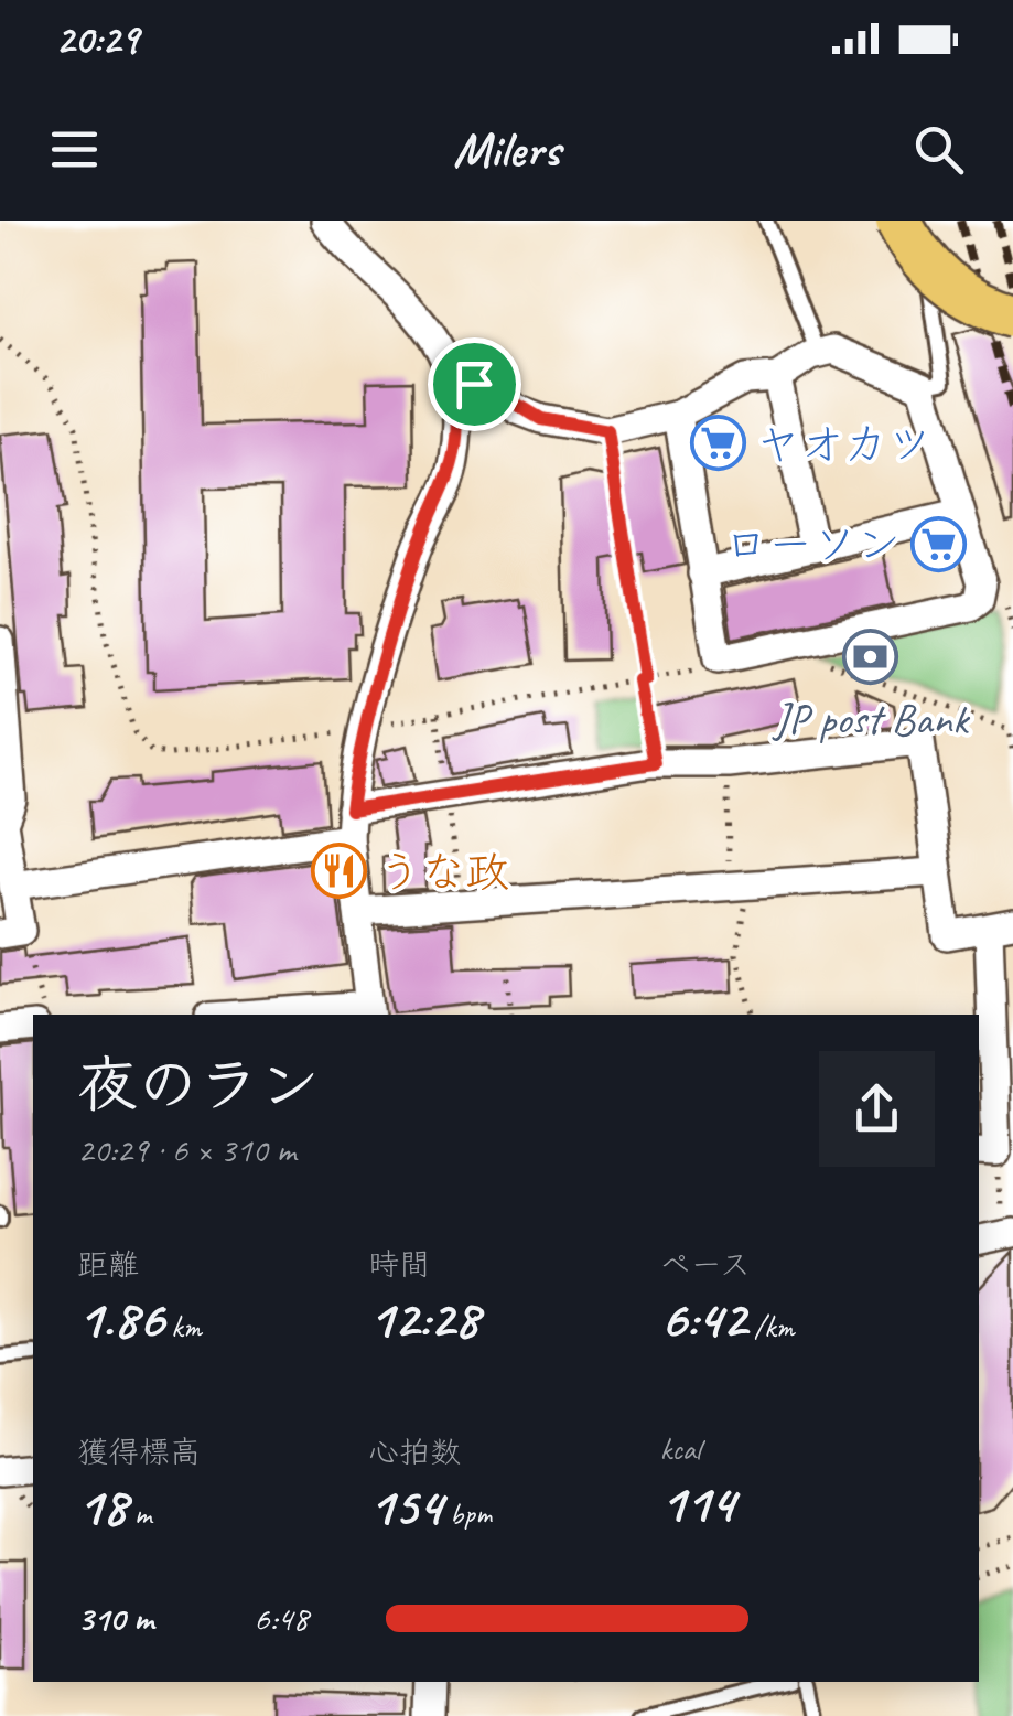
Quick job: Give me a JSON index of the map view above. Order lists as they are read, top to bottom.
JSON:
{
  "places": {
    "supermarket": ["ヤオカツ", "ローソン"],
    "bank": ["JP post Bank"],
    "restaurant": ["うな政"]
  },
  "page": {
    "status": "20:29",
    "header": "Milers",
    "heading": ["夜のラン", "20:29 · 6 × 310 m"],
    "stats": [
      ["距離", "1.86 km"],
      ["時間", "12:28"],
      ["ペース", "6:42 /km"],
      ["獲得標高", "18 m"],
      ["心拍数", "154 bpm"],
      ["kcal", "114"]
    ],
    "list": [
      {
        "name": "310 m",
        "note": "6:48"
      }
    ]
  }
}
